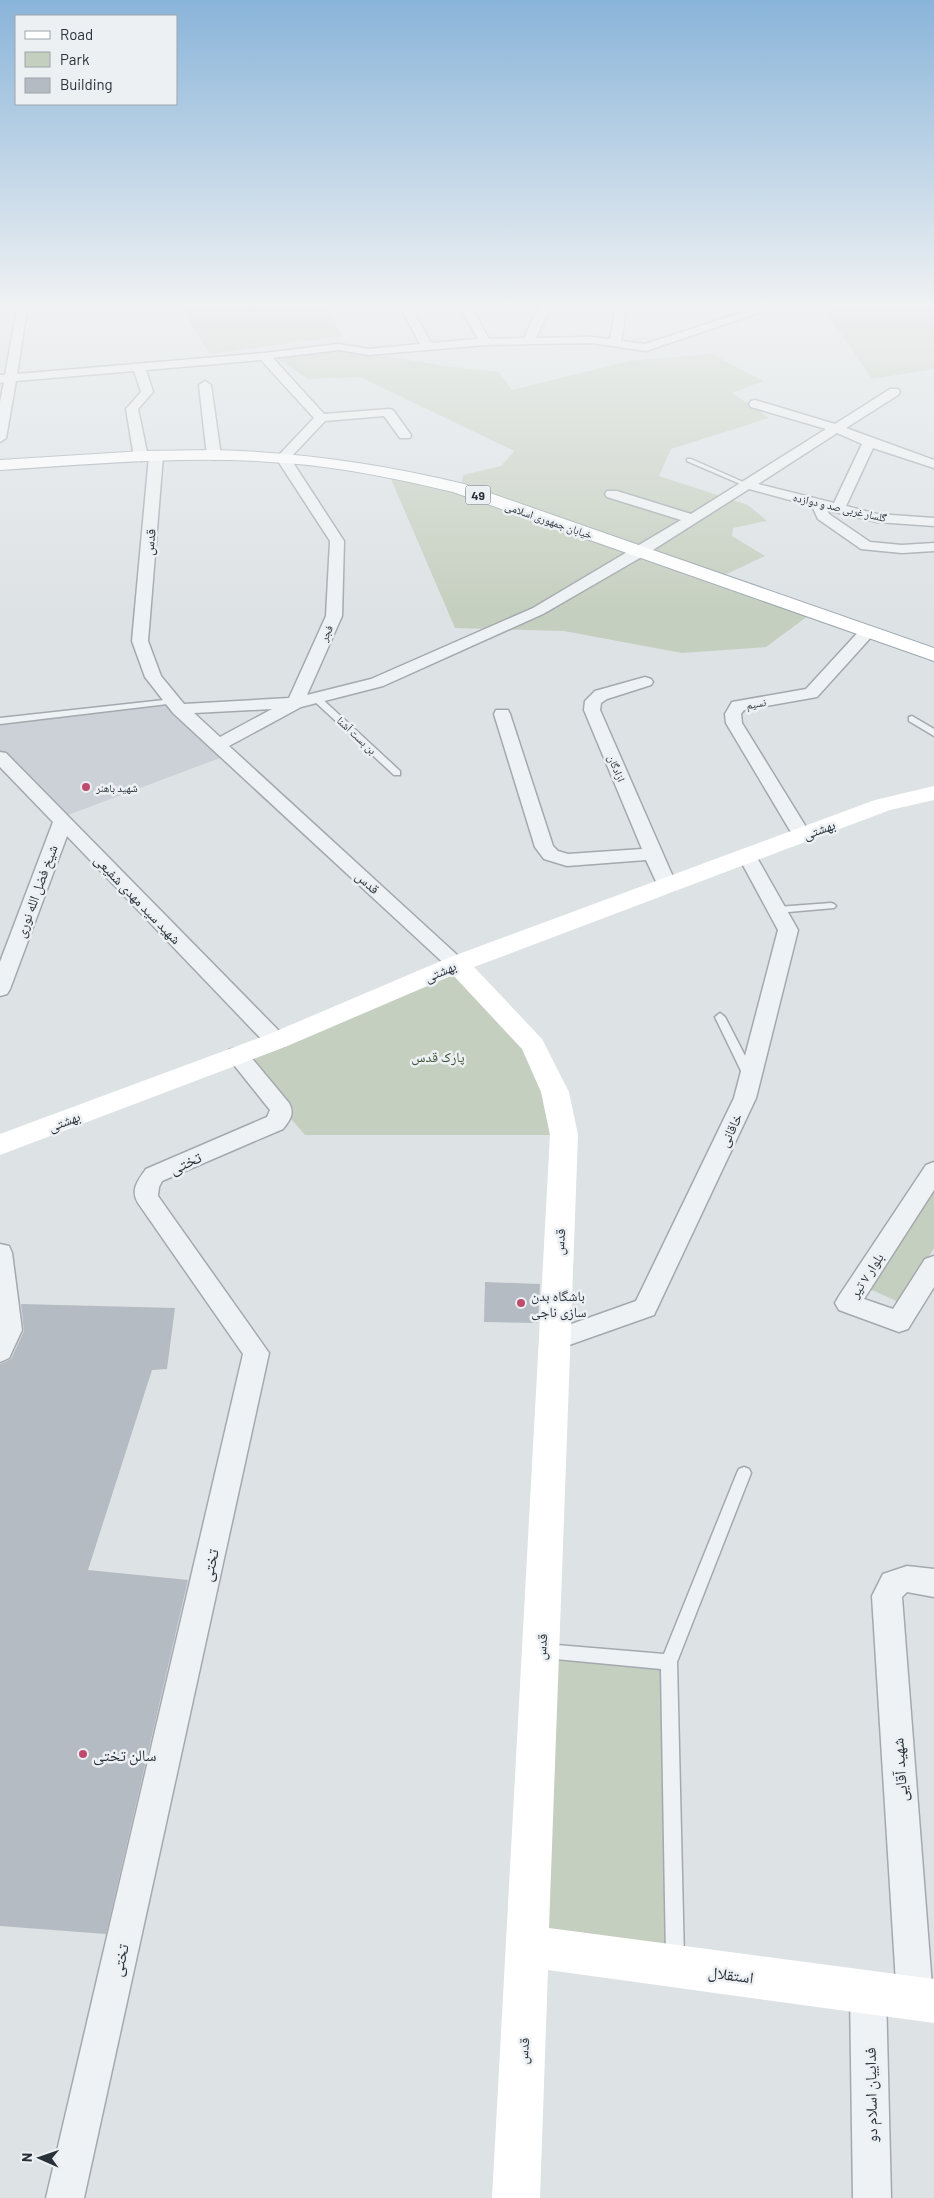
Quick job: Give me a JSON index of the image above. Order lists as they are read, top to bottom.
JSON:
{
  "streets": {
    "street": [
      "49",
      "گلسار غربی صد و دوازده",
      "خیابان جمهوری اسلامی",
      "قدس",
      "فجر",
      "نسیم",
      "ازادگان",
      "بهشتی",
      "شیخ فضل الله نوری",
      "شهید سید مهدی شفیعی",
      "خاقانی",
      "تختی",
      "بلوار ۷ تیر",
      "شهید آقایی",
      "استقلال",
      "فداییان اسلام دو"
    ],
    "lane": ["بن بست آشنا"]
  },
  "crossings": [
    ["خیابان جمهوری اسلامی", "قدس"],
    ["خیابان جمهوری اسلامی", "فجر"],
    ["خیابان جمهوری اسلامی", "نسیم"],
    ["قدس", "بهشتی"],
    ["قدس", "خاقانی"],
    ["قدس", "استقلال"],
    ["نسیم", "بهشتی"],
    ["ازادگان", "بهشتی"],
    ["بهشتی", "شهید سید مهدی شفیعی"],
    ["بهشتی", "خاقانی"],
    ["بهشتی", "تختی"],
    ["شیخ فضل الله نوری", "شهید سید مهدی شفیعی"],
    ["شهید آقایی", "استقلال"],
    ["استقلال", "فداییان اسلام دو"]
  ],
  "parks": ["پارک قدس"],
  "places": ["شهید باهنر", "باشگاه بدن سازی ناجی", "سالن تختی"],
  "legend": ["Road", "Park", "Building"],
  "north": "left"
}
